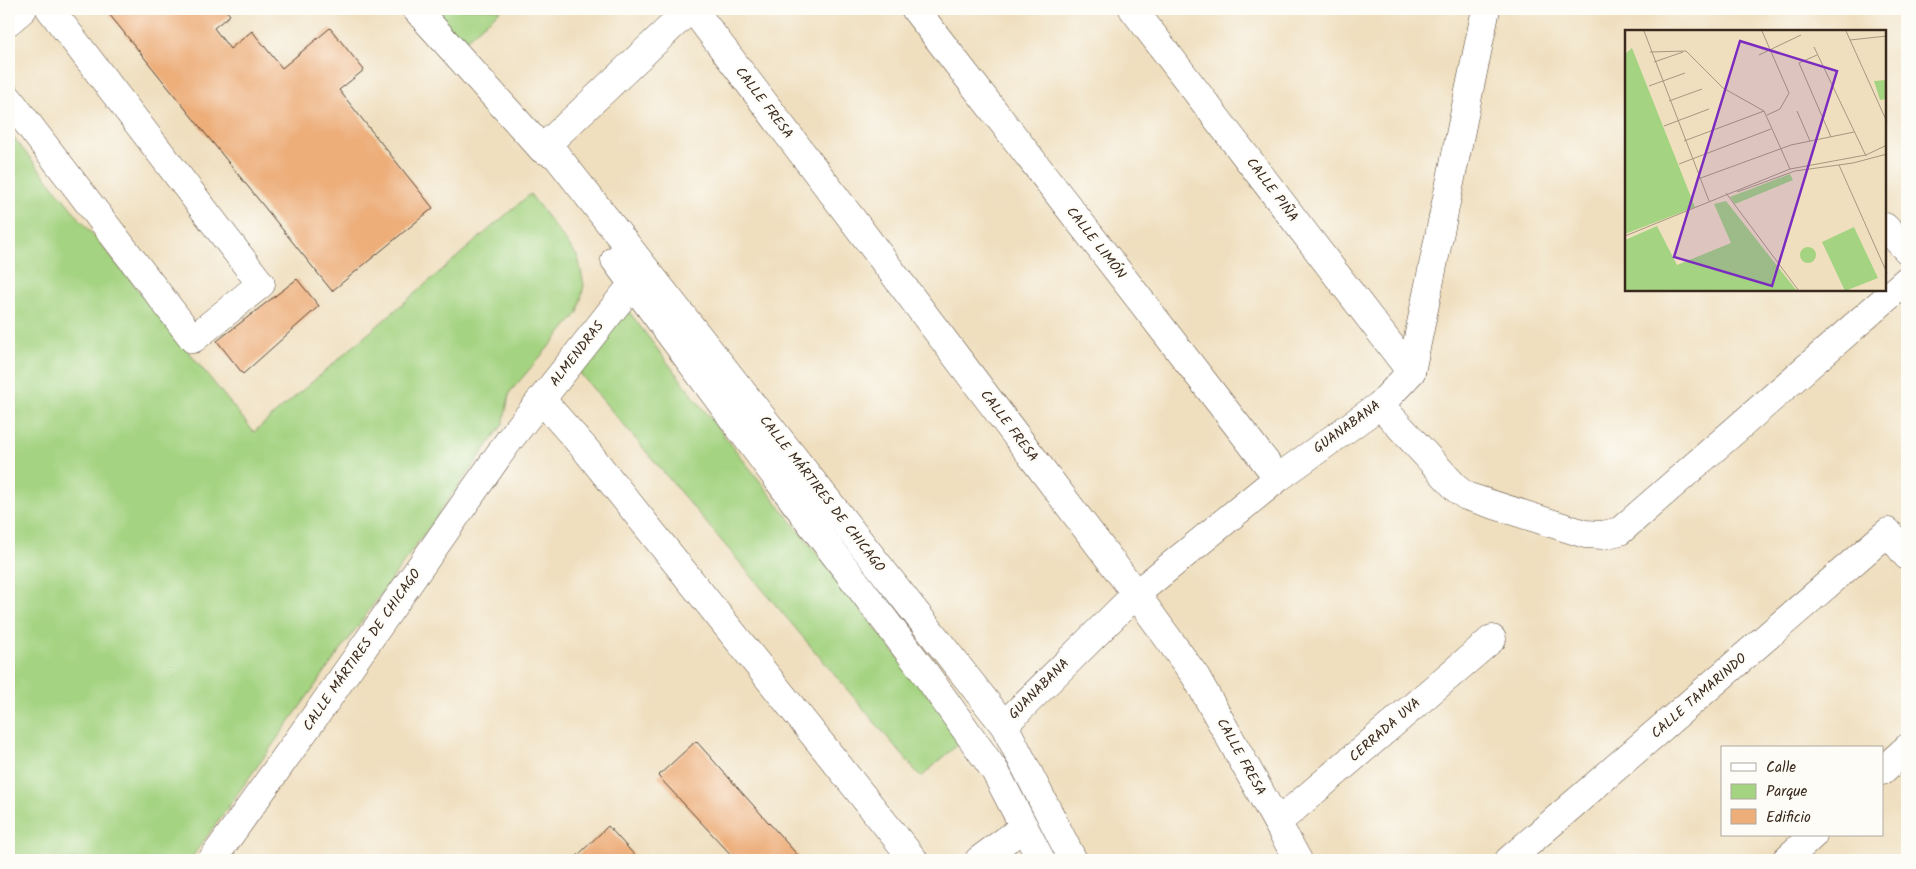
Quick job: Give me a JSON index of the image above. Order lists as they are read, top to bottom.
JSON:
{
  "streets": {
    "street": [
      "CALLE FRESA",
      "CALLE PIÑA",
      "CALLE LIMÓN",
      "ALMENDRAS",
      "GUANABANA",
      "CALLE MÁRTIRES DE CHICAGO",
      "CALLE TAMARINDO",
      "CERRADA UVA"
    ]
  },
  "crossings": [
    ["CALLE FRESA", "GUANABANA"],
    ["CALLE FRESA", "CERRADA UVA"],
    ["CALLE PIÑA", "GUANABANA"],
    ["CALLE LIMÓN", "GUANABANA"],
    ["ALMENDRAS", "CALLE MÁRTIRES DE CHICAGO"],
    ["GUANABANA", "CALLE MÁRTIRES DE CHICAGO"]
  ],
  "legend": ["Calle", "Parque", "Edificio"]
}
